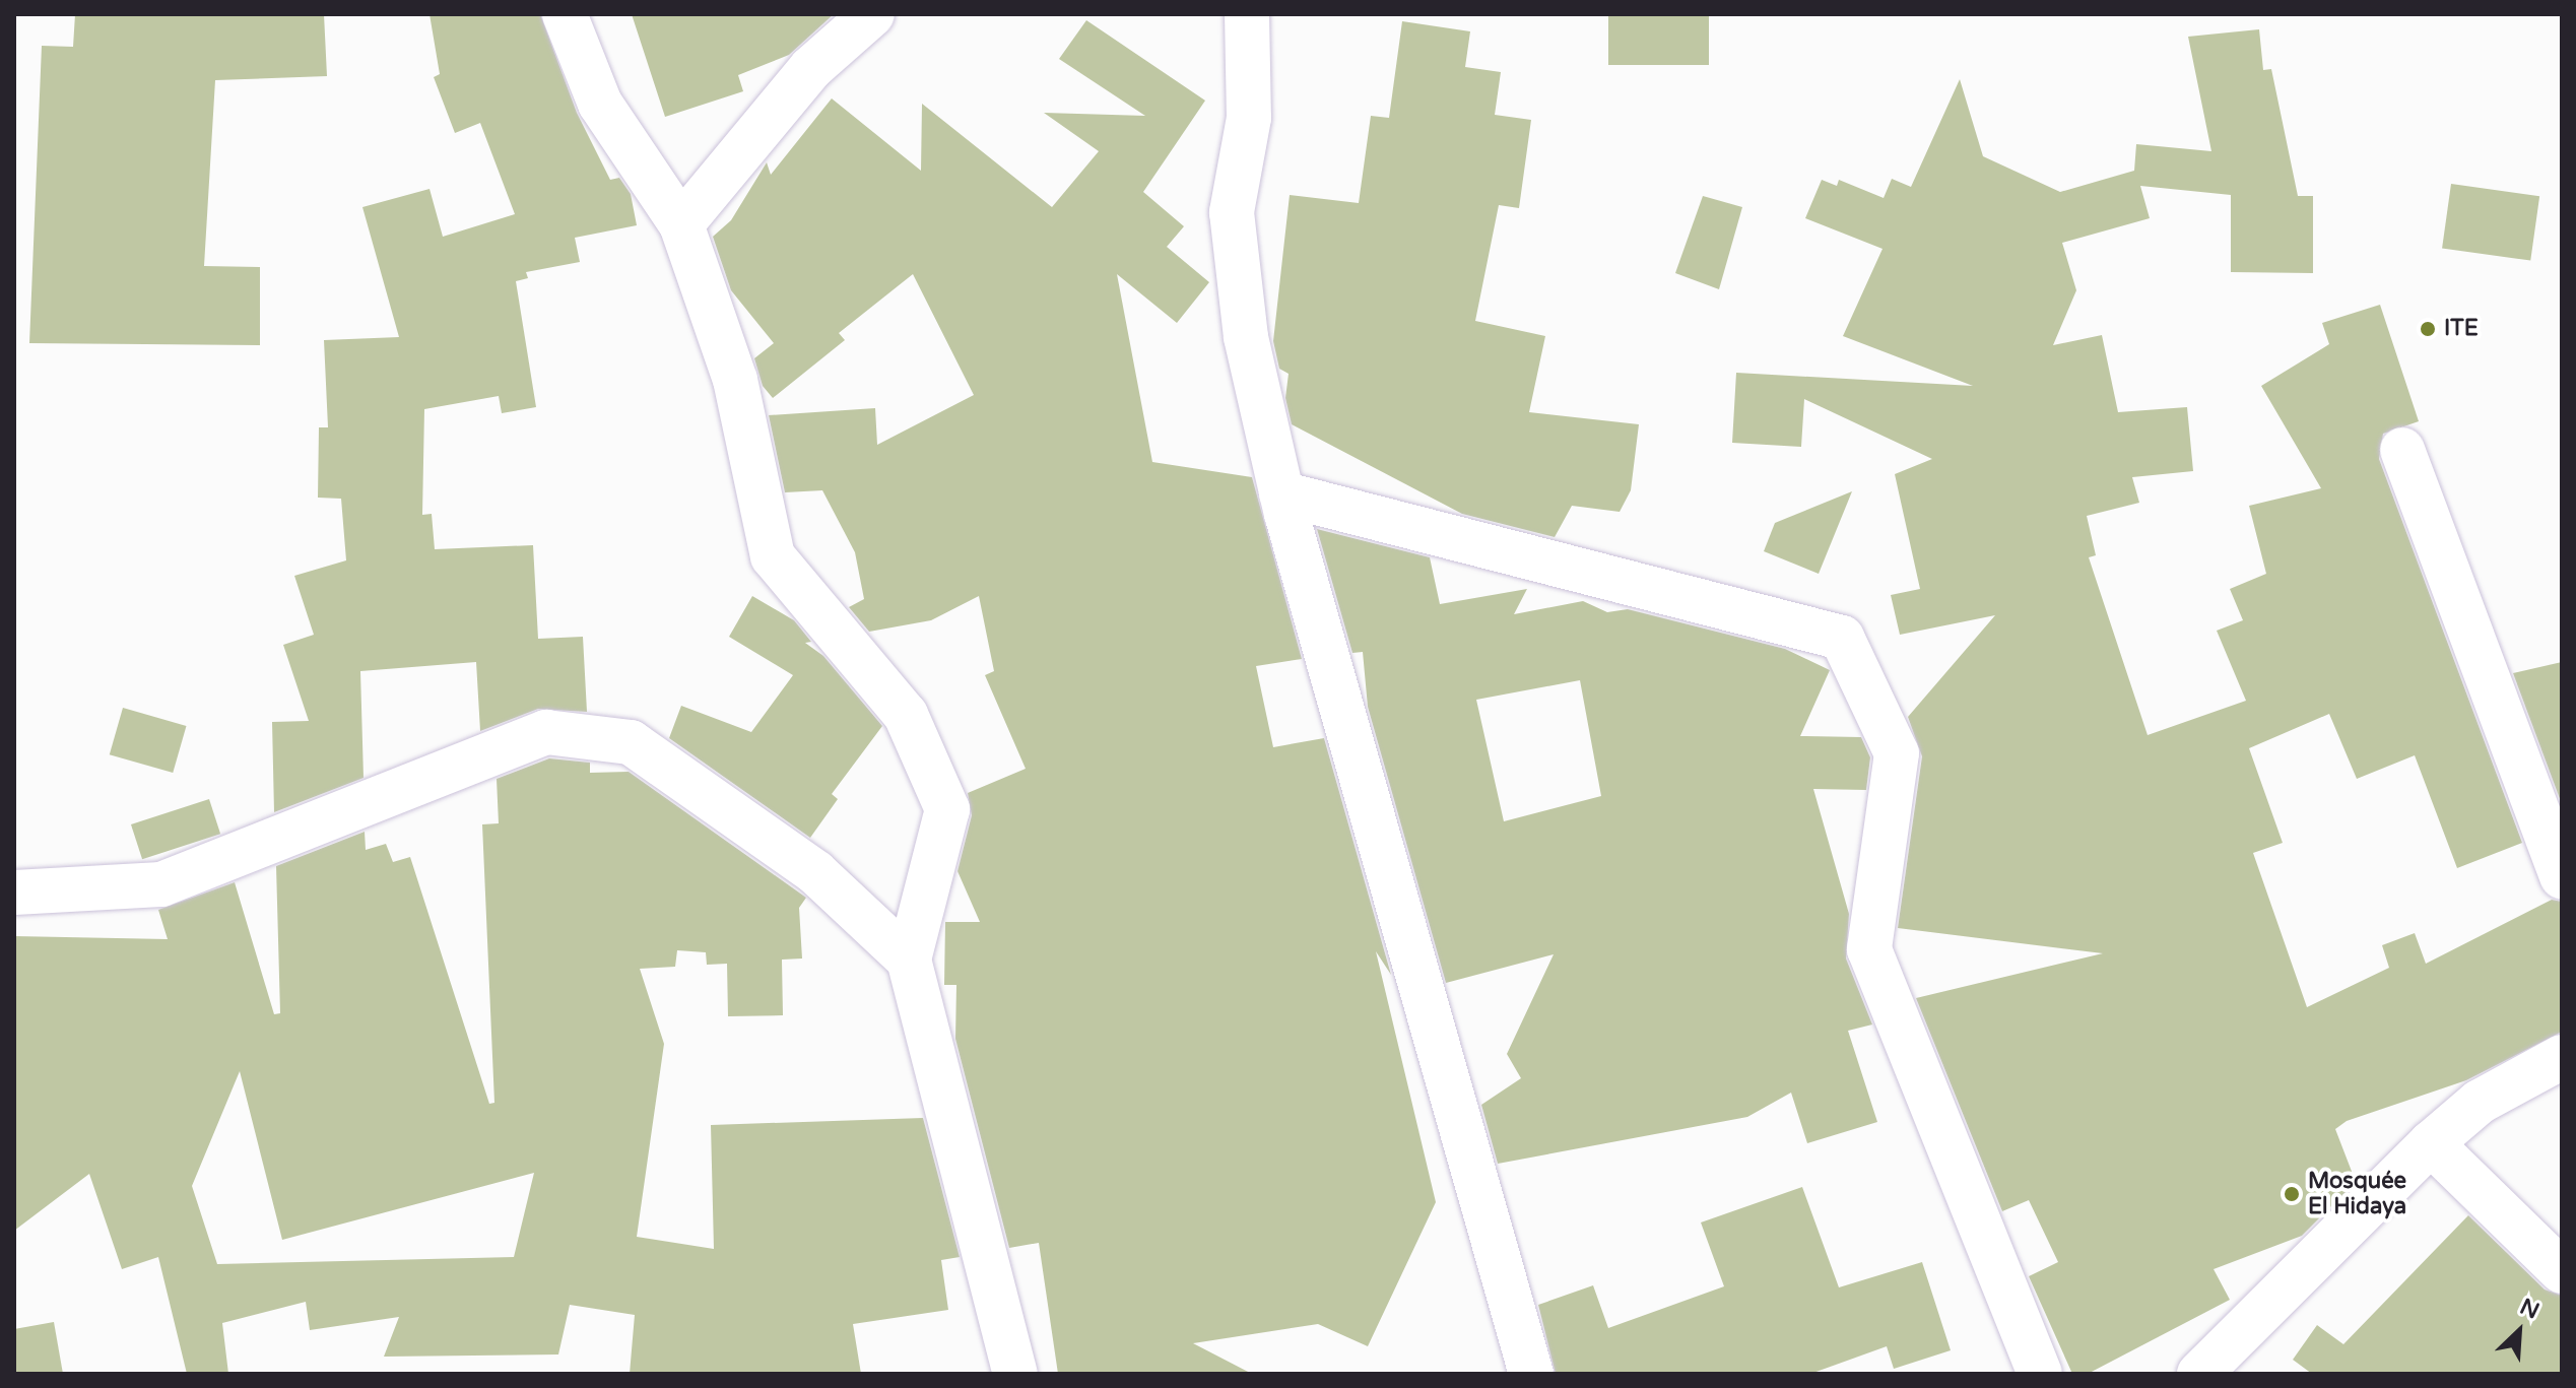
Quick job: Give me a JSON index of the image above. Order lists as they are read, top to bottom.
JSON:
{
  "places": ["ITE", "Mosquée El Hidaya"],
  "north": "top right"
}
